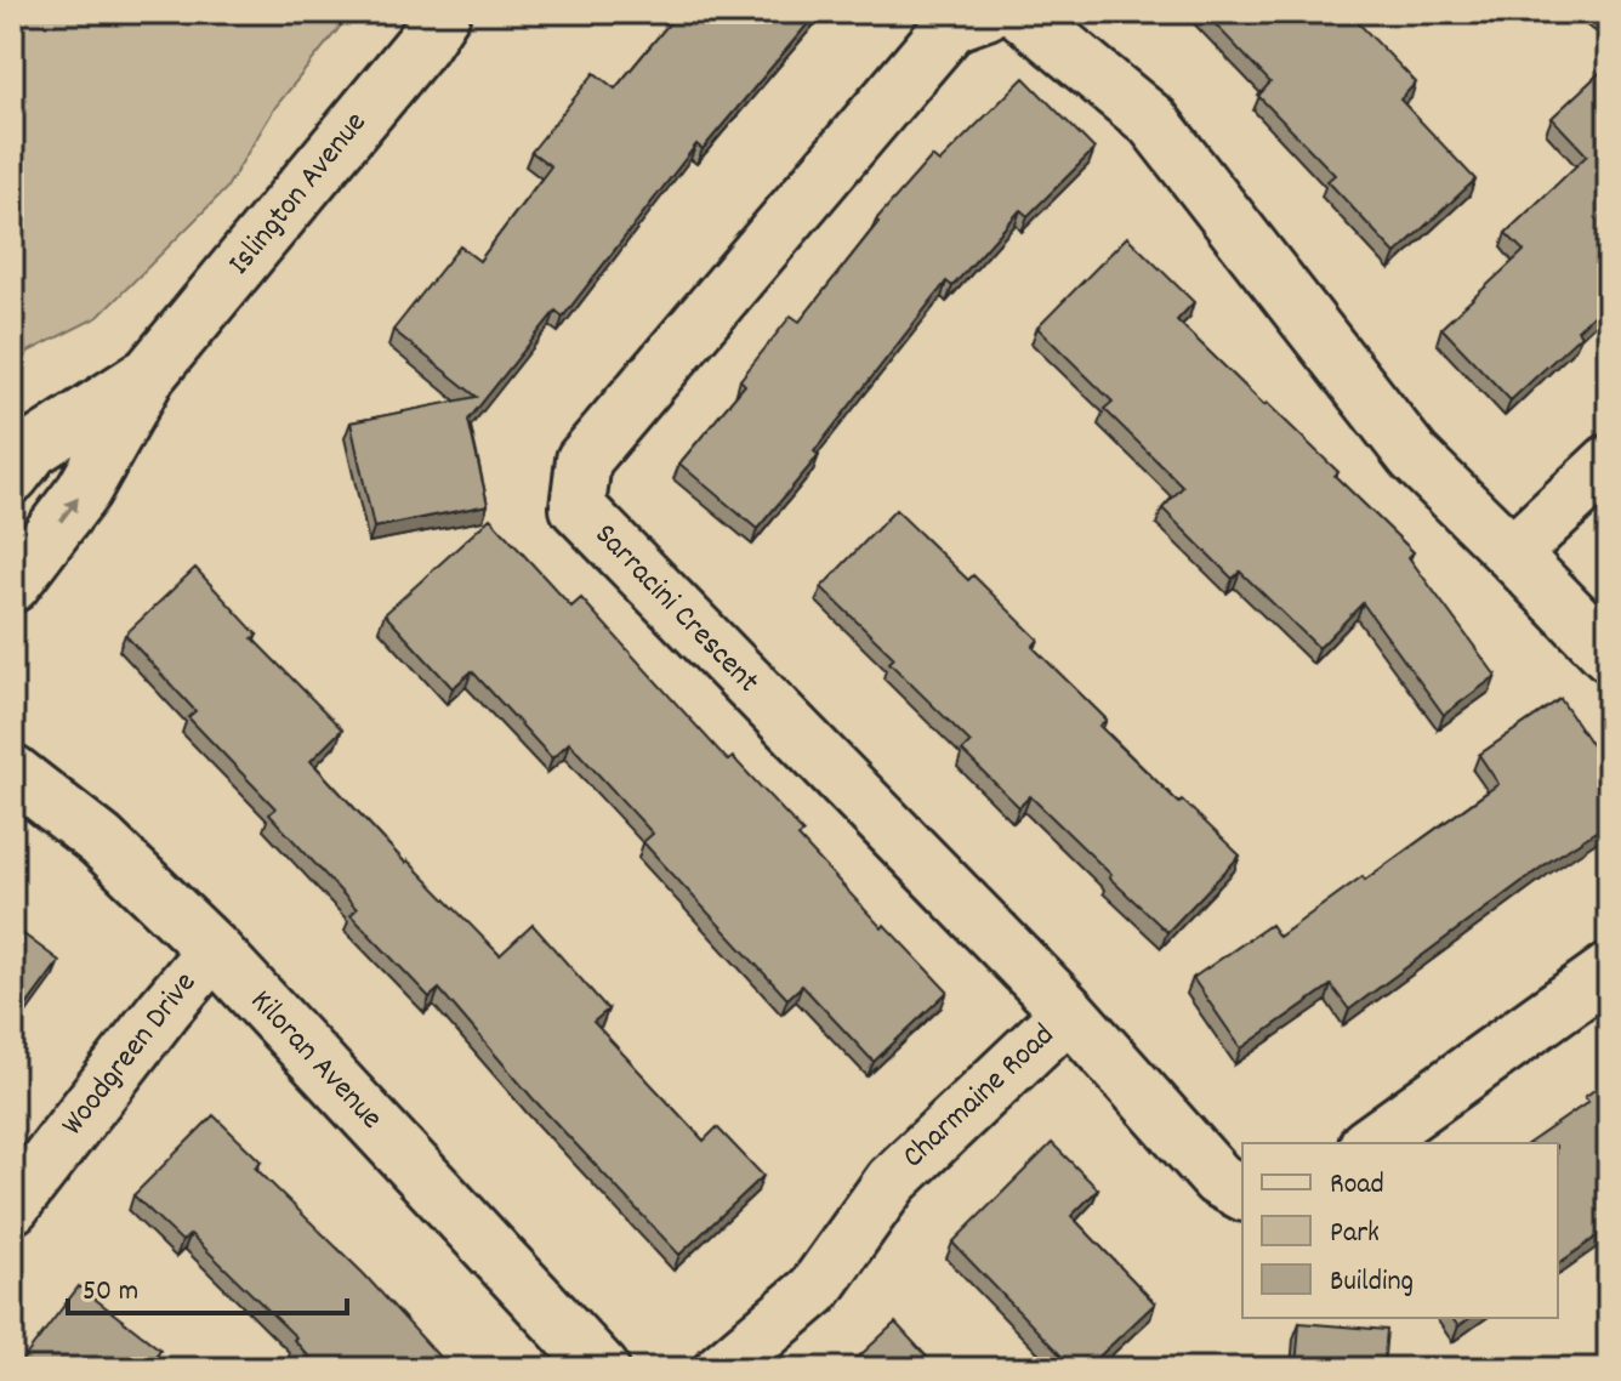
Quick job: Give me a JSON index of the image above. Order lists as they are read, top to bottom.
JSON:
{
  "streets": {
    "street": [
      "Islington Avenue",
      "Sarracini Crescent",
      "Woodgreen Drive",
      "Kiloran Avenue",
      "Charmaine Road"
    ]
  },
  "crossings": [
    ["Sarracini Crescent", "Charmaine Road"],
    ["Woodgreen Drive", "Kiloran Avenue"]
  ],
  "legend": ["Road", "Park", "Building"],
  "scale_bar": "50 m"
}
